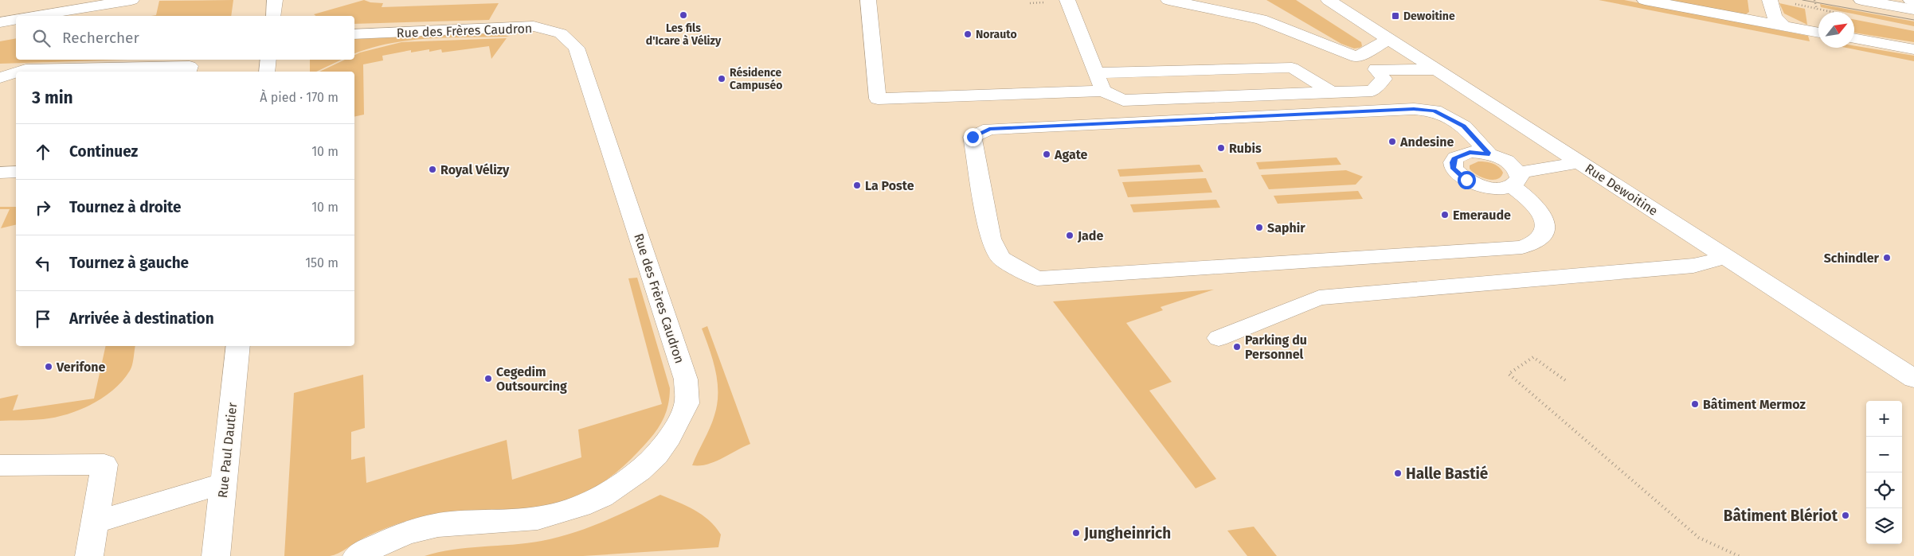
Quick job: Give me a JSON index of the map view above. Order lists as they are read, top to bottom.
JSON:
{
  "streets": {
    "street": ["Rue des Frères Caudron", "Rue Dewoitine", "Rue Paul Dautier"]
  },
  "places": {
    "other": [
      "Les fils d'Icare à Vélizy",
      "Norauto",
      "Résidence Campuséo",
      "Andesine",
      "Rubis",
      "Agate",
      "Royal Vélizy",
      "La Poste",
      "Emeraude",
      "Saphir",
      "Jade",
      "Schindler",
      "Parking du Personnel",
      "Verifone",
      "Cegedim Outsourcing",
      "Bâtiment Mermoz",
      "Halle Bastié",
      "Bâtiment Blériot",
      "Jungheinrich"
    ],
    "transit": ["Dewoitine"]
  },
  "north": "top right",
  "page": {
    "search": "Rechercher",
    "heading": ["3 min", "À pied · 170 m"],
    "list": [
      ["Continuez", "10 m"],
      ["Tournez à droite", "10 m"],
      ["Tournez à gauche", "150 m"],
      "Arrivée à destination"
    ],
    "map_buttons": ["+", "−"]
  }
}
